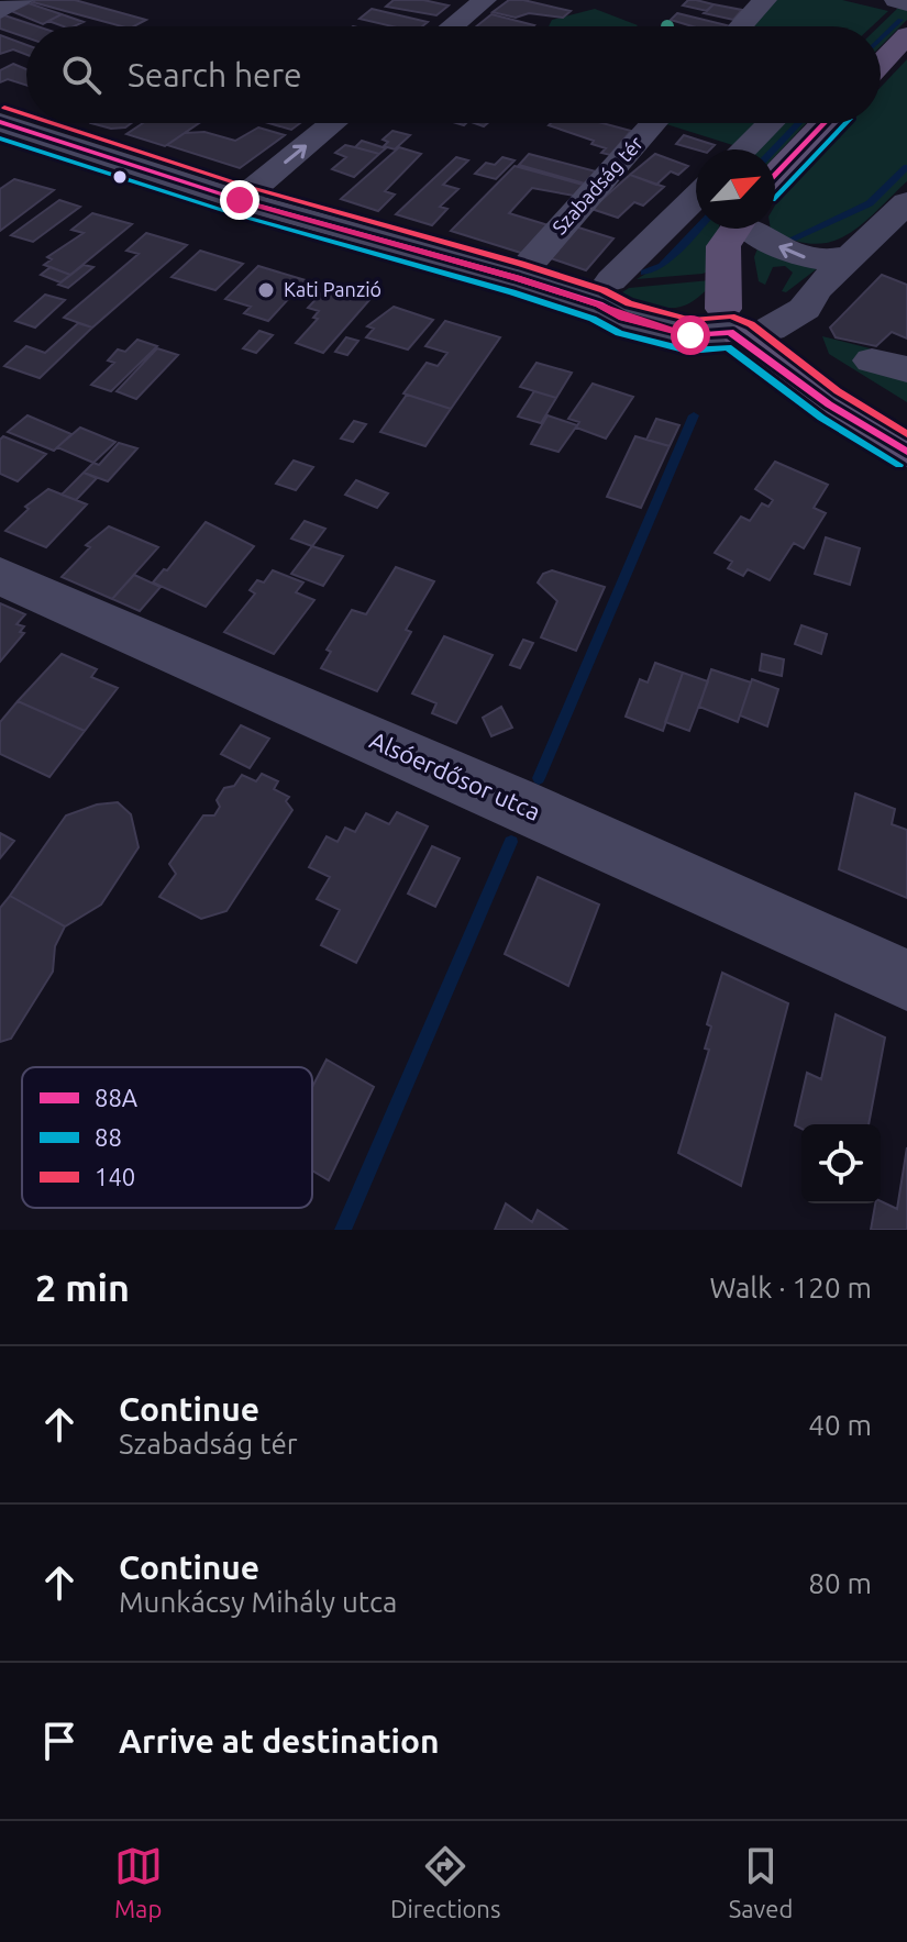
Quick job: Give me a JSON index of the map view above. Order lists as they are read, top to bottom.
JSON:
{
  "streets": {
    "street": ["Szabadság tér", "Alsóerdősor utca"]
  },
  "places": ["Kati Panzió"],
  "lines": ["transit line 140", "transit line 88A", "transit line 88"],
  "legend": ["88A", "88", "140"],
  "north": "top right",
  "page": {
    "search": "Search here",
    "heading": ["2 min", "Walk · 120 m"],
    "list": [
      ["Continue", "Szabadság tér", "40 m"],
      ["Continue", "Munkácsy Mihály utca", "80 m"],
      "Arrive at destination"
    ],
    "nav": ["Map", "Directions", "Saved"]
  }
}
